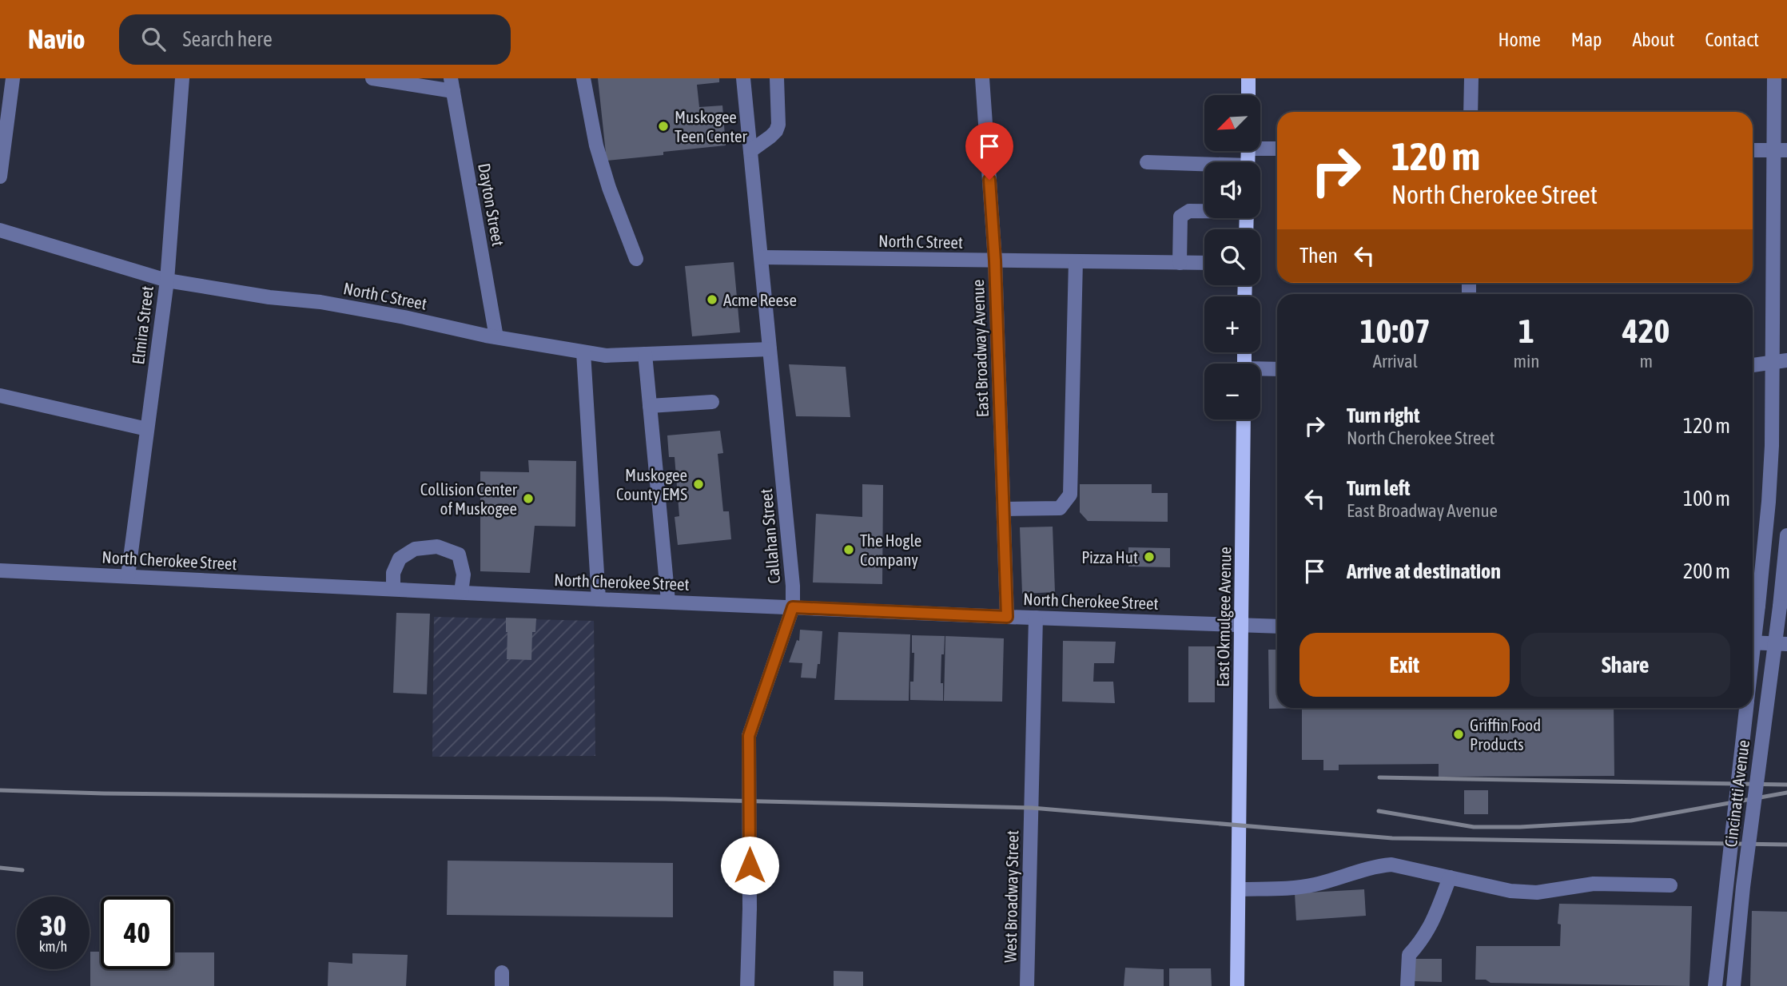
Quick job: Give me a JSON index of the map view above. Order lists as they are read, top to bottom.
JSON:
{
  "streets": {
    "main road": ["East Okmulgee Avenue"],
    "street": [
      "Dayton Street",
      "North C Street",
      "Elmira Street",
      "East Broadway Avenue",
      "Callahan Street",
      "North Cherokee Street",
      "Cincinatti Avenue",
      "West Broadway Street"
    ]
  },
  "crossings": [
    ["Dayton Street", "North C Street"],
    ["North C Street", "Elmira Street"],
    ["North C Street", "East Broadway Avenue"],
    ["North C Street", "Callahan Street"],
    ["Elmira Street", "North Cherokee Street"],
    ["East Broadway Avenue", "North Cherokee Street"],
    ["Callahan Street", "North Cherokee Street"],
    ["North Cherokee Street", "East Okmulgee Avenue"],
    ["North Cherokee Street", "West Broadway Street"]
  ],
  "places": [
    "Muskogee Teen Center",
    "Acme Reese",
    "Muskogee County EMS",
    "Collision Center of Muskogee",
    "The Hogle Company",
    "Pizza Hut",
    "Griffin Food Products"
  ],
  "north": "bottom left",
  "page": {
    "header": "Navio",
    "search": "Search here",
    "nav": [
      "Home",
      "Map",
      "About",
      "Contact"
    ],
    "map_buttons": ["+", "−"],
    "turn": ["120 m", "North Cherokee Street"],
    "then": "Then",
    "eta": [
      "10:07",
      "Arrival",
      "1",
      "min",
      "420",
      "m"
    ],
    "list": [
      {
        "name": "Turn right",
        "note": "North Cherokee Street",
        "value": "120 m"
      },
      {
        "name": "Turn left",
        "note": "East Broadway Avenue",
        "value": "100 m"
      },
      {
        "name": "Arrive at destination",
        "value": "200 m"
      }
    ],
    "buttons": ["Exit", "Share"],
    "speed": "30 km/h",
    "limit": "40"
  }
}
